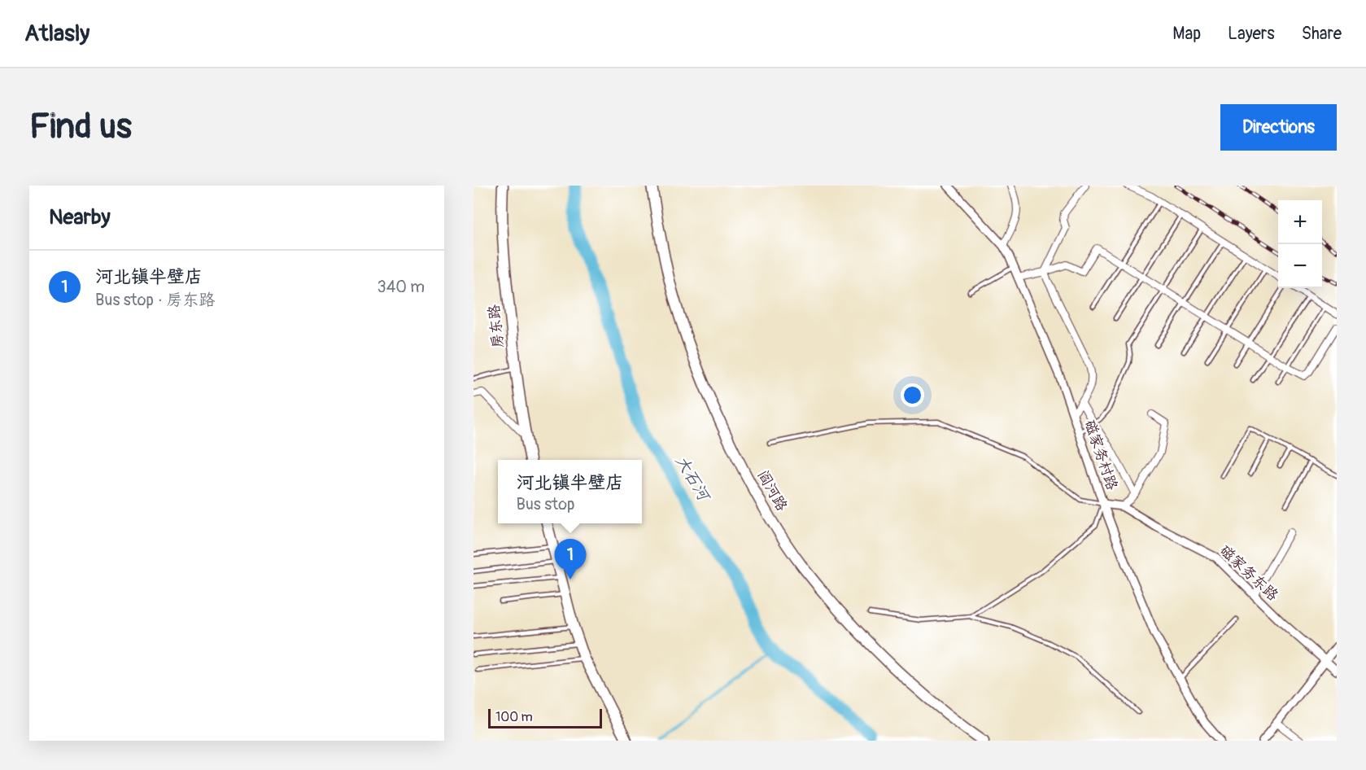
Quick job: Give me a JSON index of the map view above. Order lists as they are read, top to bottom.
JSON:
{
  "streets": {
    "main road": ["房东路", "阎河路"],
    "street": ["磁家务村路", "磁家务东路"]
  },
  "crossings": [
    ["磁家务村路", "磁家务东路"]
  ],
  "water": ["大石河"],
  "scale_bar": "100 m",
  "page": {
    "header": "Atlasly",
    "nav": ["Map", "Layers", "Share"],
    "buttons": "Directions",
    "title": "Find us",
    "heading": "Nearby",
    "map_buttons": ["+", "−"],
    "list": [
      {
        "mark": "1",
        "name": "河北镇半壁店",
        "note": "Bus stop · 房东路",
        "value": "340 m"
      }
    ],
    "popup": ["河北镇半壁店", "Bus stop"],
    "pins": "1",
    "scale": "100 m"
  }
}
